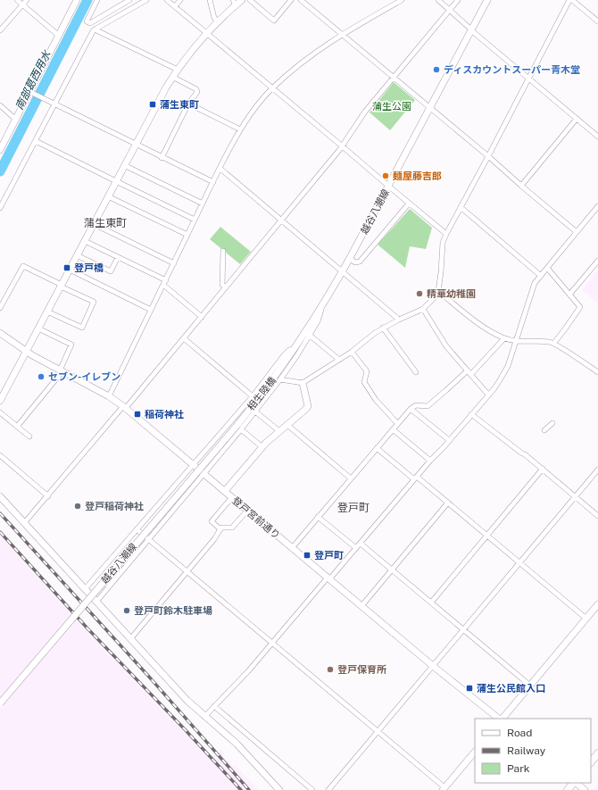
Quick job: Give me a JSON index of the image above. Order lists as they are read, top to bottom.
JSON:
{
  "streets": {
    "street": ["越谷八潮線", "相生陸橋", "登戸宮前通り"]
  },
  "crossings": [
    ["越谷八潮線", "相生陸橋"]
  ],
  "districts": ["蒲生東町", "登戸町"],
  "water": ["南部葛西用水"],
  "parks": ["蒲生公園"],
  "places": {
    "other": [
      "ディスカウントスーパー青木堂",
      "麺屋藤吉郎",
      "精華幼稚園",
      "セブン-イレブン",
      "登戸稲荷神社",
      "登戸町鈴木駐車場",
      "登戸保育所"
    ],
    "transit": [
      "蒲生東町",
      "登戸橋",
      "稲荷神社",
      "登戸町",
      "蒲生公民館入口"
    ]
  },
  "legend": ["Road", "Railway", "Park"]
}
